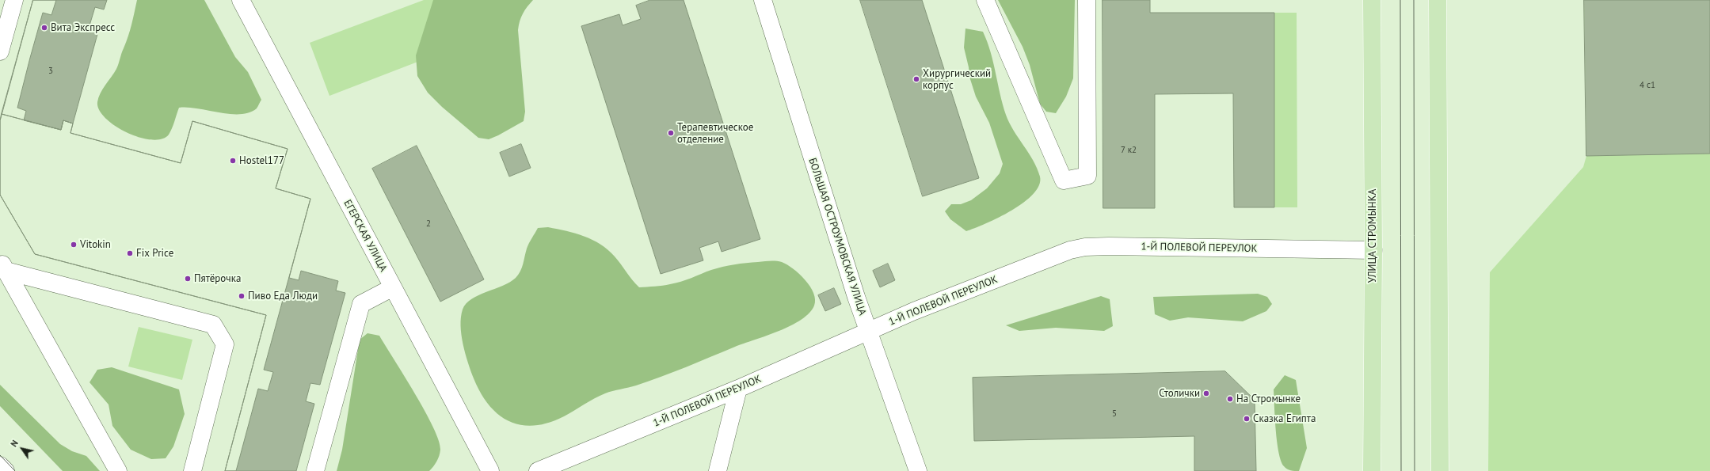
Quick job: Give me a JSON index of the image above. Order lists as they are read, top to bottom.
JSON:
{
  "streets": {
    "main road": ["УЛИЦА СТРОМЫНКА"],
    "street": ["ЕГЕРСКАЯ УЛИЦА", "БОЛЬШАЯ ОСТРОУМОВСКАЯ УЛИЦА", "1-Й ПОЛЕВОЙ ПЕРЕУЛОК"]
  },
  "crossings": [
    ["УЛИЦА СТРОМЫНКА", "1-Й ПОЛЕВОЙ ПЕРЕУЛОК"],
    ["БОЛЬШАЯ ОСТРОУМОВСКАЯ УЛИЦА", "1-Й ПОЛЕВОЙ ПЕРЕУЛОК"]
  ],
  "places": [
    "Вита Экспресс",
    "Хирургический корпус",
    "Терапевтическое отделение",
    "Hostel177",
    "Vitokin",
    "Fix Price",
    "Пятёрочка",
    "Пиво Еда Люди",
    "Столички",
    "На Стромынке",
    "Сказка Египта"
  ],
  "house_numbers": [
    "3",
    "4 c1",
    "7 к2",
    "2",
    "5"
  ],
  "north": "top left"
}
